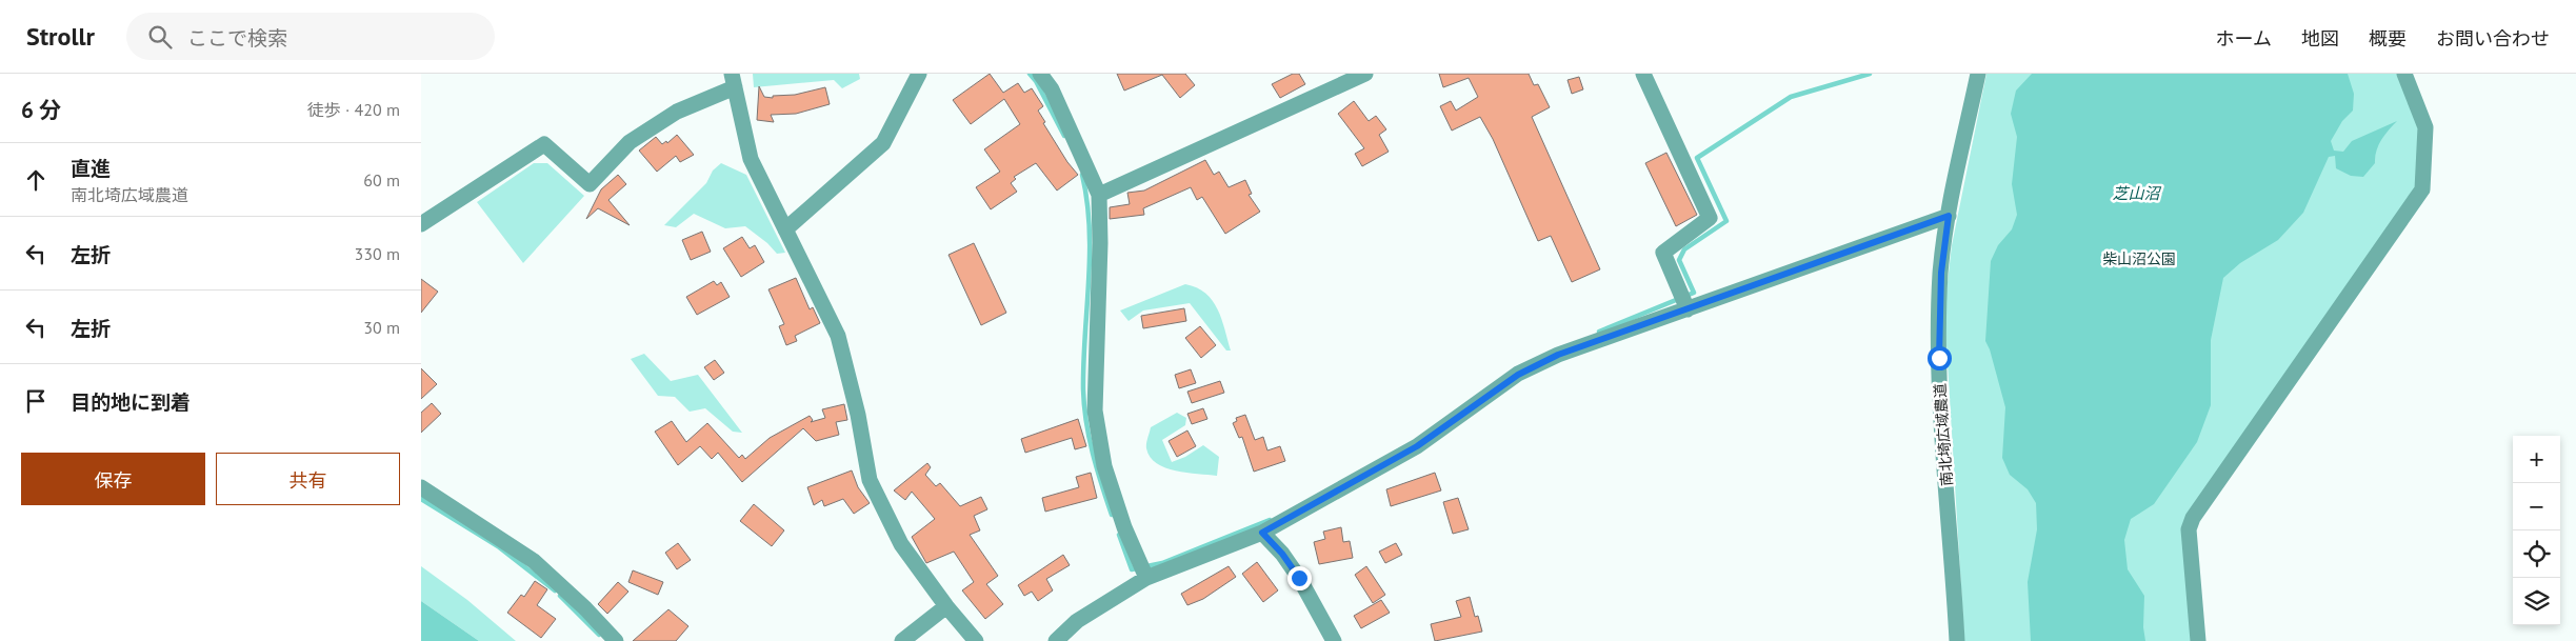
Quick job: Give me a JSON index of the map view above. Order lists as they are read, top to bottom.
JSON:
{
  "streets": {
    "street": ["南北埼広域農道"]
  },
  "water": ["芝山沼"],
  "parks": ["柴山沼公園"],
  "page": {
    "header": "Strollr",
    "search": "ここで検索",
    "nav": [
      "ホーム",
      "地図",
      "概要",
      "お問い合わせ"
    ],
    "heading": ["6 分", "徒歩 · 420 m"],
    "list": [
      ["直進", "南北埼広域農道", "60 m"],
      ["左折", "330 m"],
      ["左折", "30 m"],
      "目的地に到着"
    ],
    "map_buttons": ["+", "−"],
    "buttons": ["保存", "共有"]
  }
}
